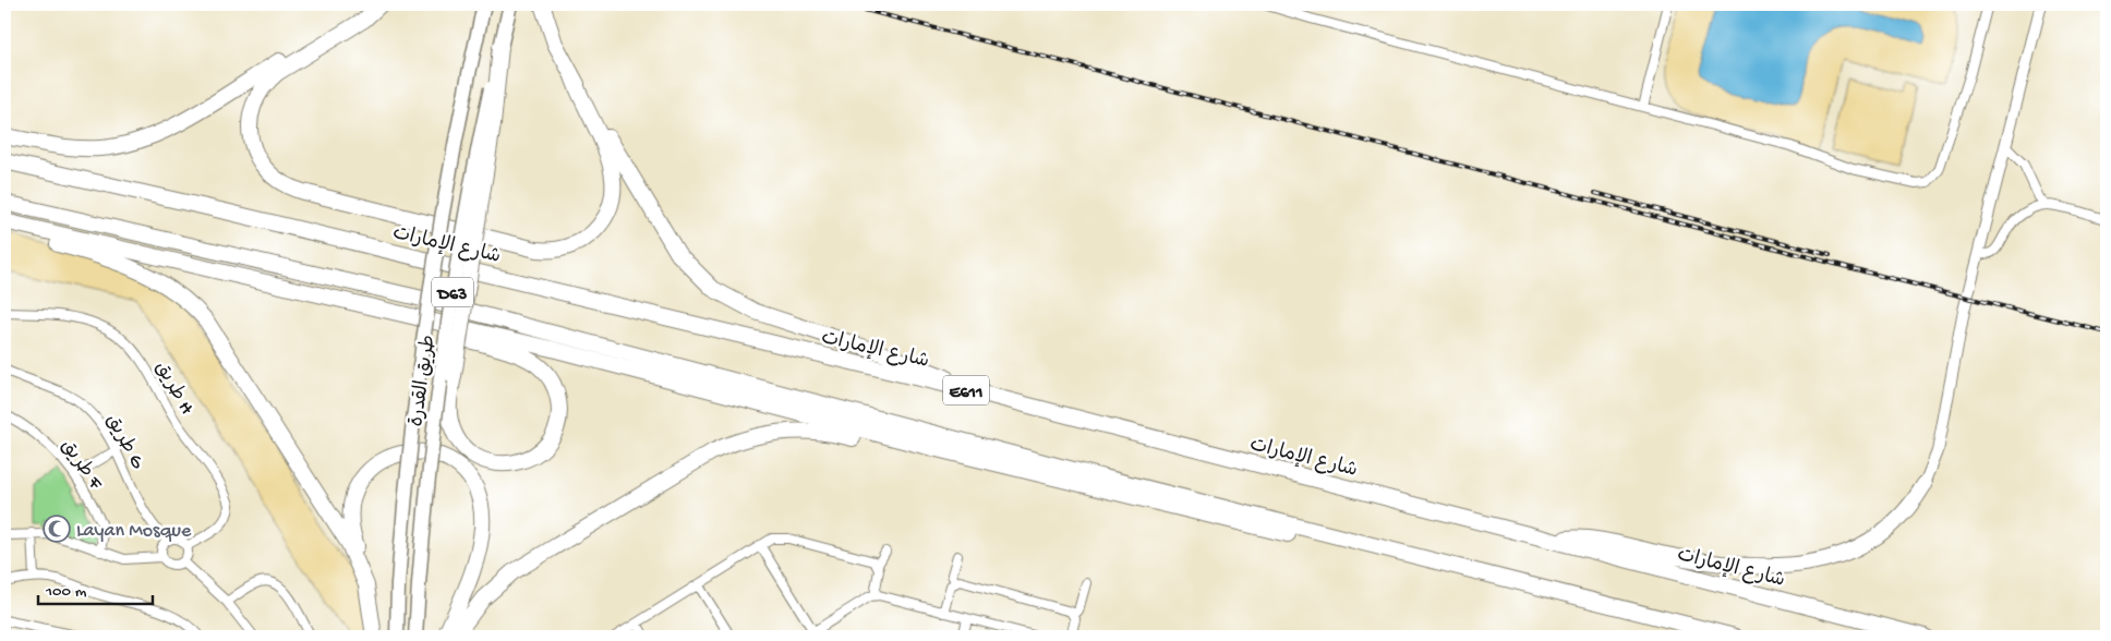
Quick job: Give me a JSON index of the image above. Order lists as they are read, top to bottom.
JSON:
{
  "streets": {
    "highway": ["شارع الإمارات", "E611"],
    "main road": ["D63", "طريق القدرة"],
    "street": ["طريق H", "طريق G", "طريق F"]
  },
  "crossings": [
    ["طريق H", "طريق G"]
  ],
  "places": {
    "mosque": ["Layan Mosque"]
  },
  "scale_bar": "100 m"
}
